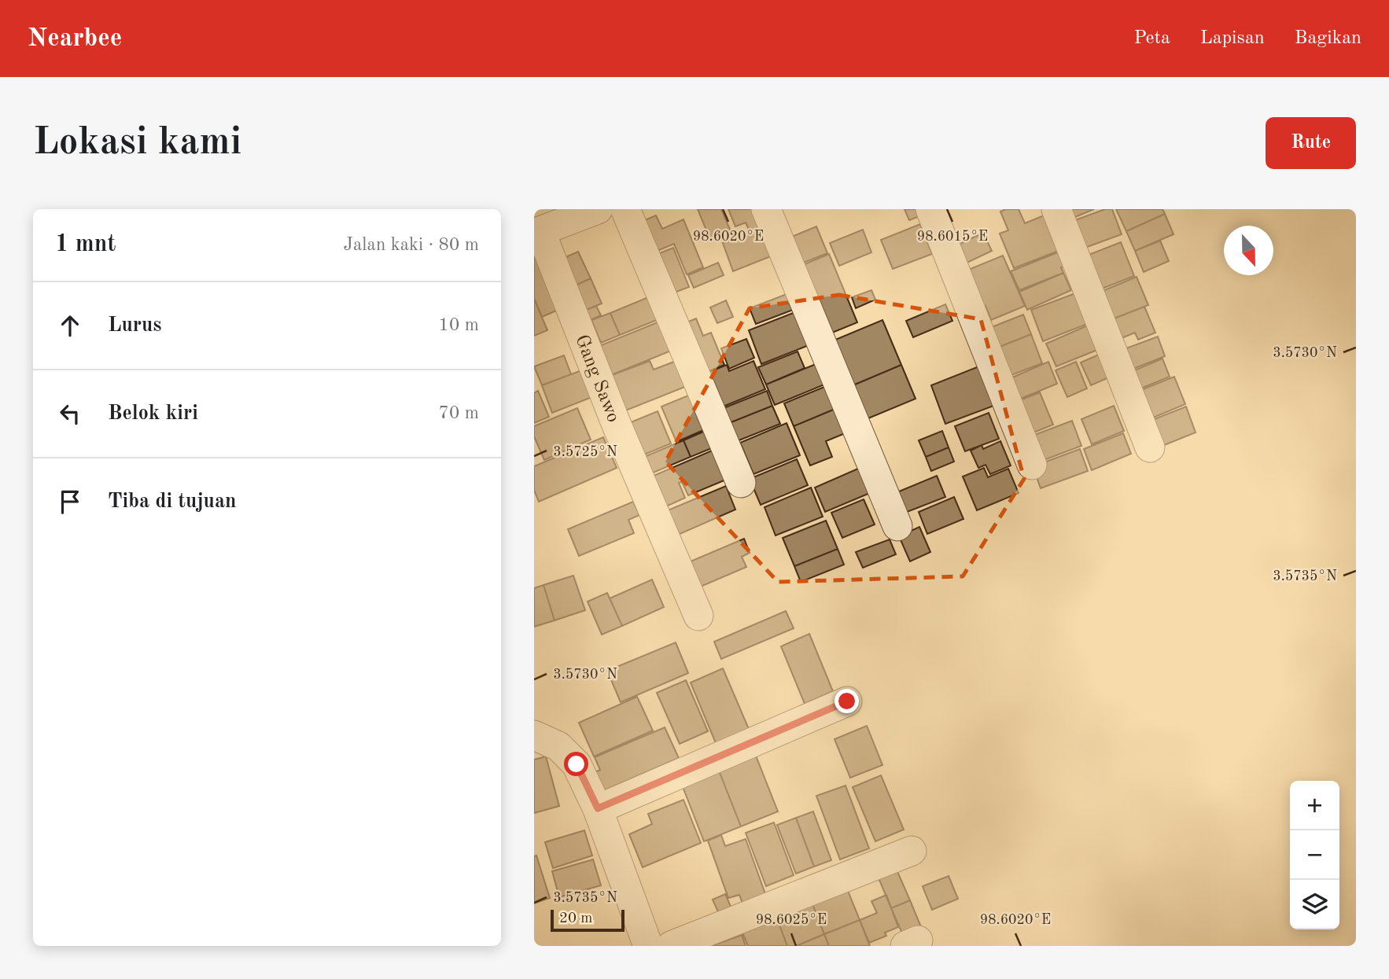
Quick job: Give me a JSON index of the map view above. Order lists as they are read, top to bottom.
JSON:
{
  "streets": {
    "street": ["Gang Sawo"]
  },
  "scale_bar": "20 m",
  "north": "bottom",
  "page": {
    "header": "Nearbee",
    "nav": ["Peta", "Lapisan", "Bagikan"],
    "buttons": "Rute",
    "title": "Lokasi kami",
    "heading": ["1 mnt", "Jalan kaki · 80 m"],
    "list": [
      ["Lurus", "10 m"],
      ["Belok kiri", "70 m"],
      "Tiba di tujuan"
    ],
    "map_buttons": ["+", "−"],
    "scale": "20 m"
  },
  "coordinates": [
    "98.6020°E",
    "98.6015°E",
    "3.5730°N",
    "3.5725°N",
    "3.5735°N",
    "98.6025°E"
  ]
}
